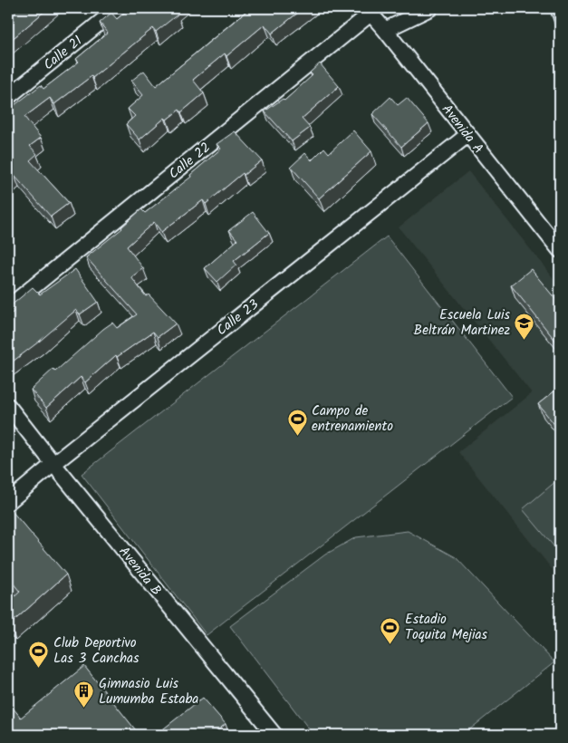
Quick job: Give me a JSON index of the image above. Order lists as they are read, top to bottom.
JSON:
{
  "streets": {
    "street": [
      "Calle 21",
      "Avenida A",
      "Calle 22",
      "Calle 23",
      "Avenida B"
    ]
  },
  "crossings": [
    ["Avenida A", "Calle 22"],
    ["Avenida A", "Calle 23"],
    ["Calle 23", "Avenida B"]
  ],
  "places": {
    "school or university": ["Escuela Luis Beltrán Martinez"],
    "sports": ["Campo de entrenamiento", "Estadio Toquita Mejias", "Club Deportivo Las 3 Canchas"],
    "building": ["Gimnasio Luis Lumumba Estaba"]
  }
}
